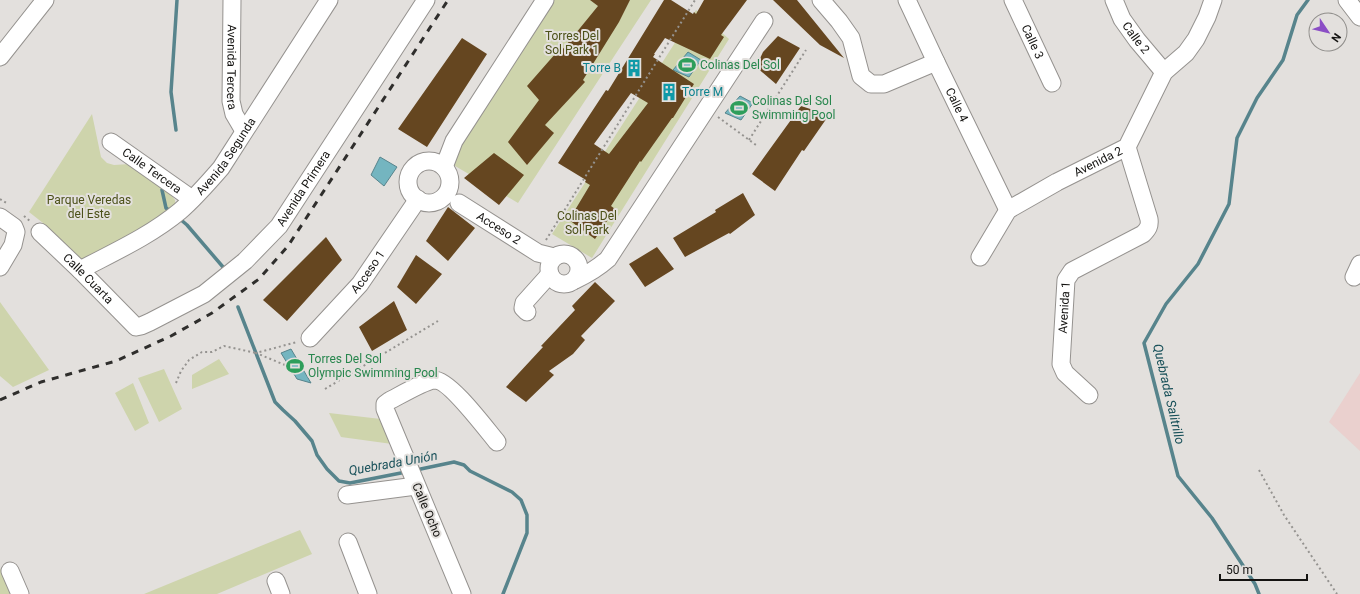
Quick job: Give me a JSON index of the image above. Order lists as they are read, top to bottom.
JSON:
{
  "streets": {
    "street": [
      "Calle 2",
      "Calle 3",
      "Avenida Tercera",
      "Calle 4",
      "Avenida Segunda",
      "Avenida 2",
      "Calle Tercera",
      "Avenida Primera",
      "Acceso 2",
      "Acceso 1",
      "Calle Cuarta",
      "Avenida 1",
      "Calle Ocho"
    ]
  },
  "crossings": [
    ["Calle 2", "Avenida 2"],
    ["Avenida Tercera", "Avenida Segunda"],
    ["Calle 4", "Avenida 2"],
    ["Avenida Segunda", "Calle Tercera"],
    ["Avenida Segunda", "Calle Cuarta"],
    ["Avenida 2", "Avenida 1"],
    ["Avenida Primera", "Calle Cuarta"],
    ["Acceso 2", "Acceso 1"]
  ],
  "water": ["Quebrada Salitrillo", "Quebrada Unión"],
  "parks": ["Torres Del Sol Park 1", "Parque Veredas del Este", "Colinas Del Sol Park"],
  "places": {
    "sports": ["Colinas Del Sol", "Colinas Del Sol Swimming Pool", "Torres Del Sol Olympic Swimming Pool"],
    "building": ["Torre B", "Torre M"]
  },
  "scale_bar": "50 m",
  "north": "bottom right"
}
